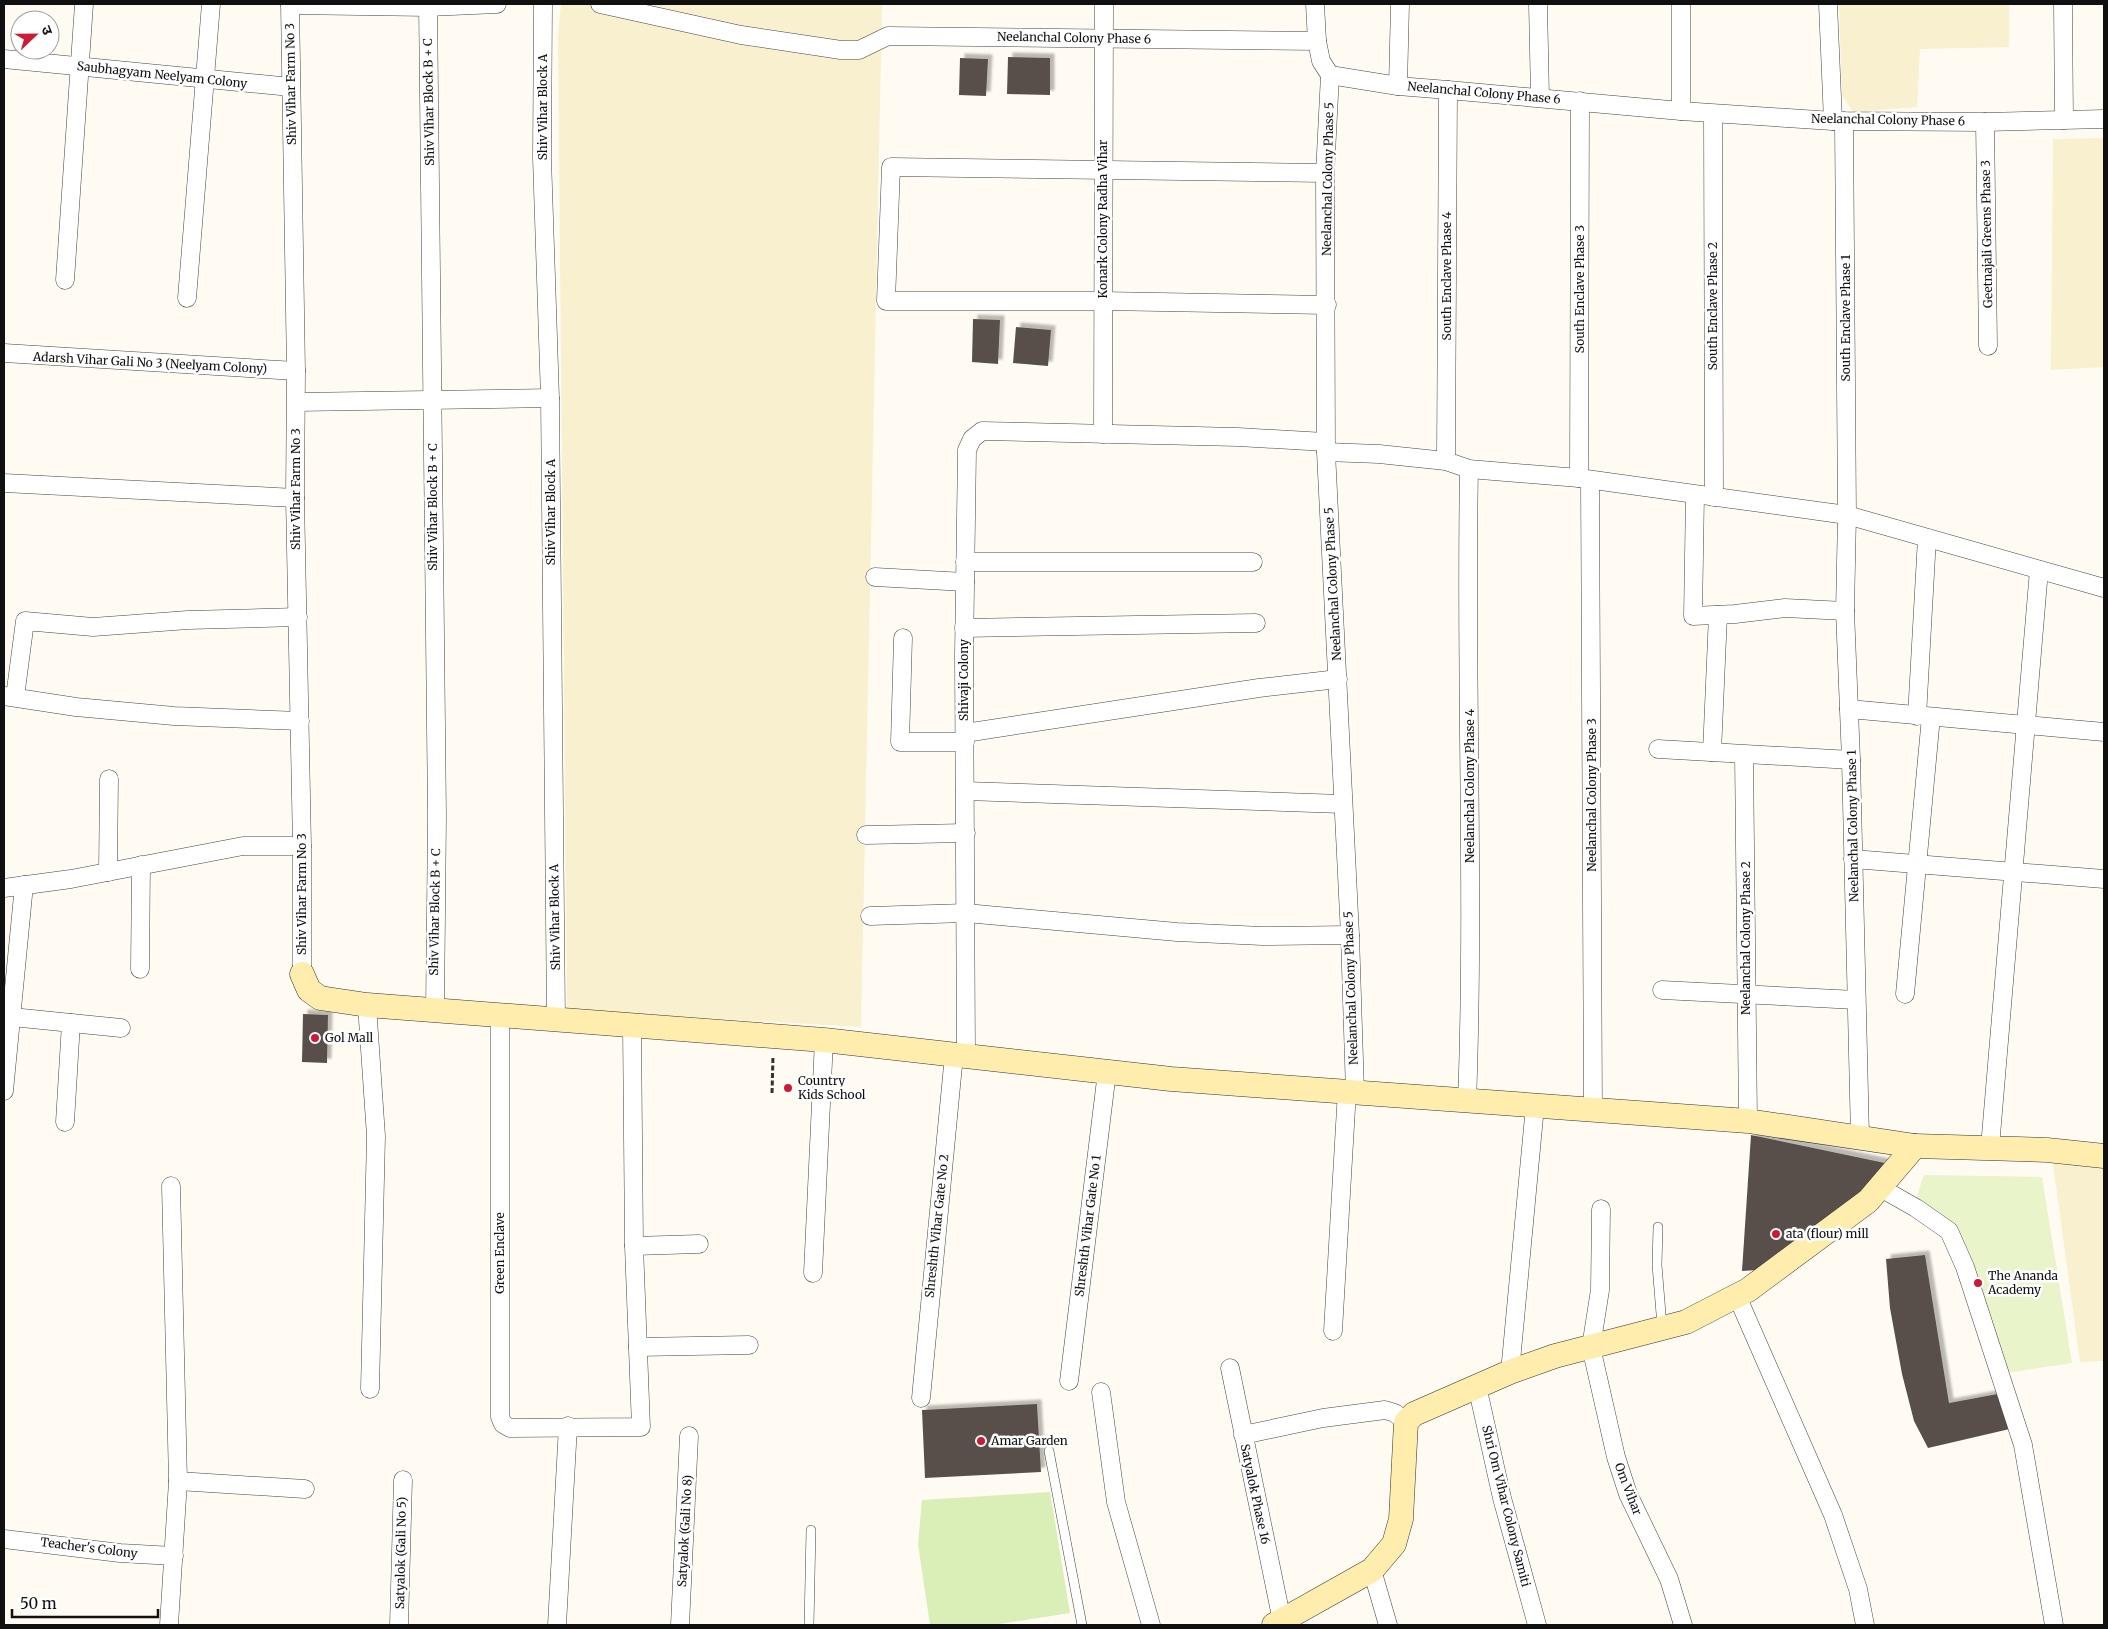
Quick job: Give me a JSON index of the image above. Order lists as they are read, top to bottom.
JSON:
{
  "streets": {
    "street": [
      "Neelanchal Colony Phase 6",
      "Saubhagyam Neelyam Colony",
      "Shiv Vihar Farm No 3",
      "Shiv Vihar Block B + C",
      "Shiv Vihar Block A",
      "Neelanchal Colony Phase 5",
      "Konark Colony Radha Vihar",
      "Geetnajali Greens Phase 3",
      "South Enclave Phase 4",
      "South Enclave Phase 3",
      "South Enclave Phase 2",
      "South Enclave Phase 1",
      "Adarsh Vihar Gali No 3 (Neelyam Colony)",
      "Shivaji Colony",
      "Neelanchal Colony Phase 4",
      "Neelanchal Colony Phase 3",
      "Neelanchal Colony Phase 1",
      "Neelanchal Colony Phase 2",
      "Shreshth Vihar Gate No 2",
      "Shreshth Vihar Gate No 1",
      "Green Enclave",
      "Om Vihar",
      "Satyalok Phase 16",
      "Shri Om Vihar Colony Samiti",
      "Satyalok (Gali No 8)",
      "Teacher's Colony",
      "Satyalok (Gali No 5)"
    ]
  },
  "crossings": [
    ["Neelanchal Colony Phase 6", "Neelanchal Colony Phase 5"],
    ["Neelanchal Colony Phase 6", "Konark Colony Radha Vihar"],
    ["Neelanchal Colony Phase 6", "Geetnajali Greens Phase 3"],
    ["Neelanchal Colony Phase 6", "South Enclave Phase 4"],
    ["Neelanchal Colony Phase 6", "South Enclave Phase 3"],
    ["Neelanchal Colony Phase 6", "South Enclave Phase 2"],
    ["Neelanchal Colony Phase 6", "South Enclave Phase 1"],
    ["Saubhagyam Neelyam Colony", "Shiv Vihar Farm No 3"],
    ["Shiv Vihar Farm No 3", "Adarsh Vihar Gali No 3 (Neelyam Colony)"],
    ["Neelanchal Colony Phase 5", "Shivaji Colony"],
    ["Konark Colony Radha Vihar", "Shivaji Colony"],
    ["South Enclave Phase 4", "Shivaji Colony"],
    ["South Enclave Phase 3", "Shivaji Colony"],
    ["South Enclave Phase 3", "Neelanchal Colony Phase 3"],
    ["South Enclave Phase 2", "Shivaji Colony"],
    ["South Enclave Phase 1", "Shivaji Colony"],
    ["South Enclave Phase 1", "Neelanchal Colony Phase 1"],
    ["Shivaji Colony", "Neelanchal Colony Phase 4"],
    ["Shivaji Colony", "Neelanchal Colony Phase 3"],
    ["Shivaji Colony", "Neelanchal Colony Phase 1"],
    ["Shivaji Colony", "Shreshth Vihar Gate No 2"]
  ],
  "places": [
    "Gol Mall",
    "Country Kids School",
    "ata (flour) mill",
    "The Ananda Academy",
    "Amar Garden"
  ],
  "scale_bar": "50 m",
  "north": "right"
}
